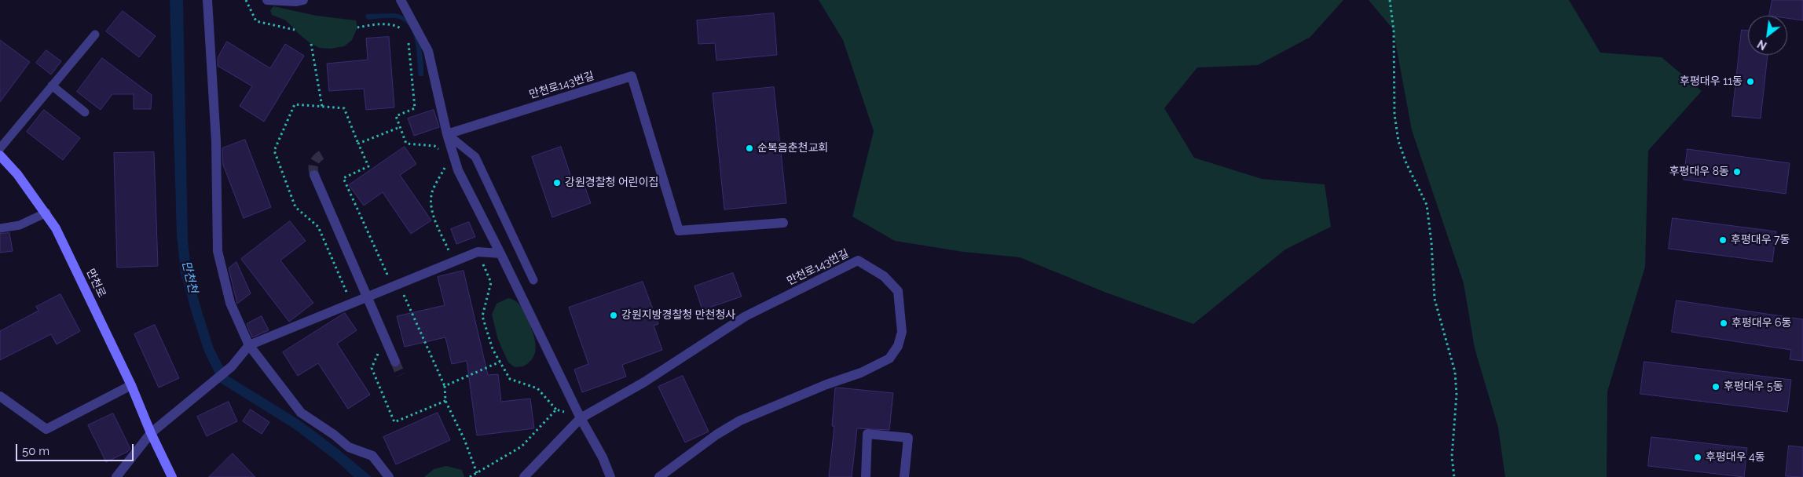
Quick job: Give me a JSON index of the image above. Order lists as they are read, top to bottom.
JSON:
{
  "streets": {
    "street": ["만천로143번길", "만천로"]
  },
  "water": ["만천천"],
  "places": [
    "후평대우 11동",
    "순복음춘천교회",
    "후평대우 8동",
    "강원경찰청 어린이집",
    "후평대우 7동",
    "강원지방경찰청 만천청사",
    "후평대우 6동",
    "후평대우 5동",
    "후평대우 4동"
  ],
  "scale_bar": "50 m",
  "north": "bottom left"
}
